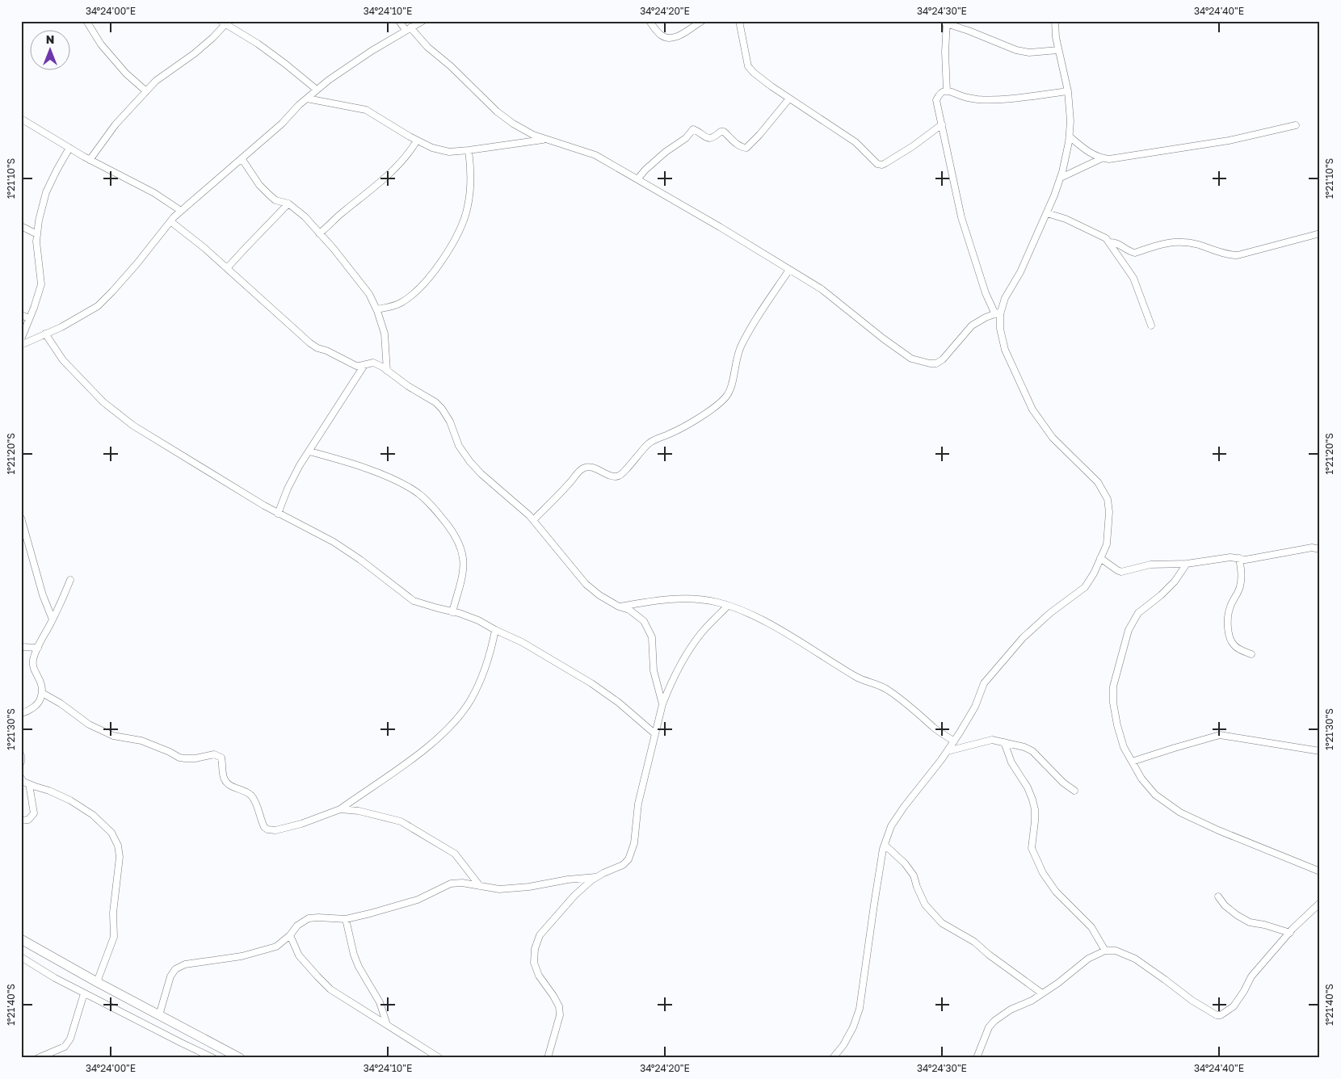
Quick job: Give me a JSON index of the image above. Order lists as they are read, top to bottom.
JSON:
{
  "north": "top",
  "coordinates": [
    "34°24'00\"E",
    "34°24'10\"E",
    "34°24'20\"E",
    "34°24'30\"E",
    "34°24'40\"E",
    "1°21'10\"S",
    "1°21'20\"S",
    "1°21'30\"S",
    "1°21'40\"S"
  ]
}
